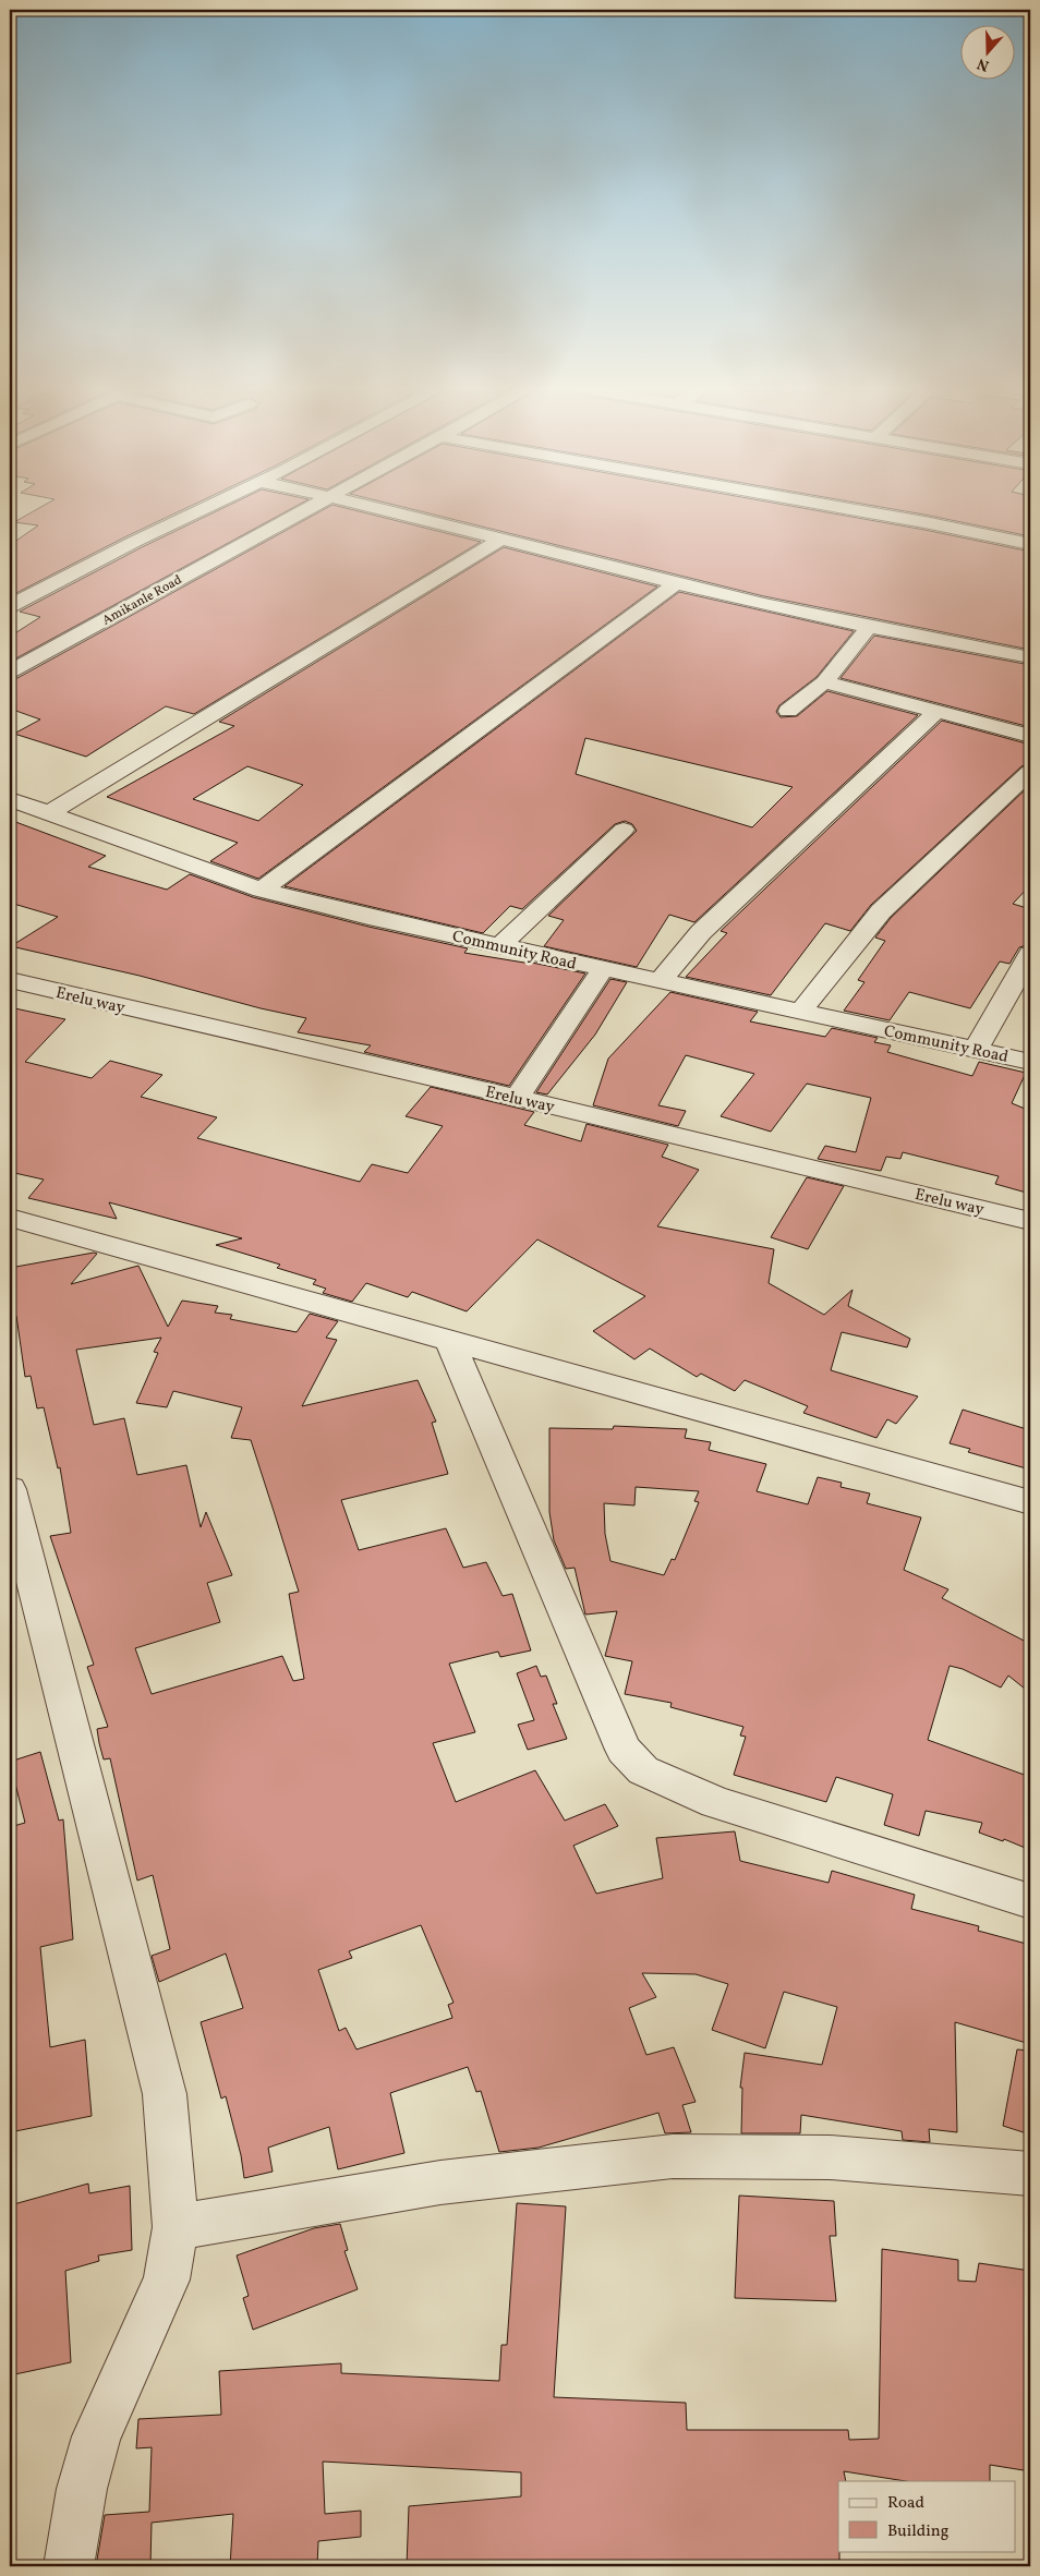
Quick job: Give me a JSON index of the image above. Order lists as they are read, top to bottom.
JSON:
{
  "streets": {
    "street": ["Amikanle Road", "Community Road", "Erelu way"]
  },
  "legend": ["Road", "Building"],
  "north": "bottom"
}
